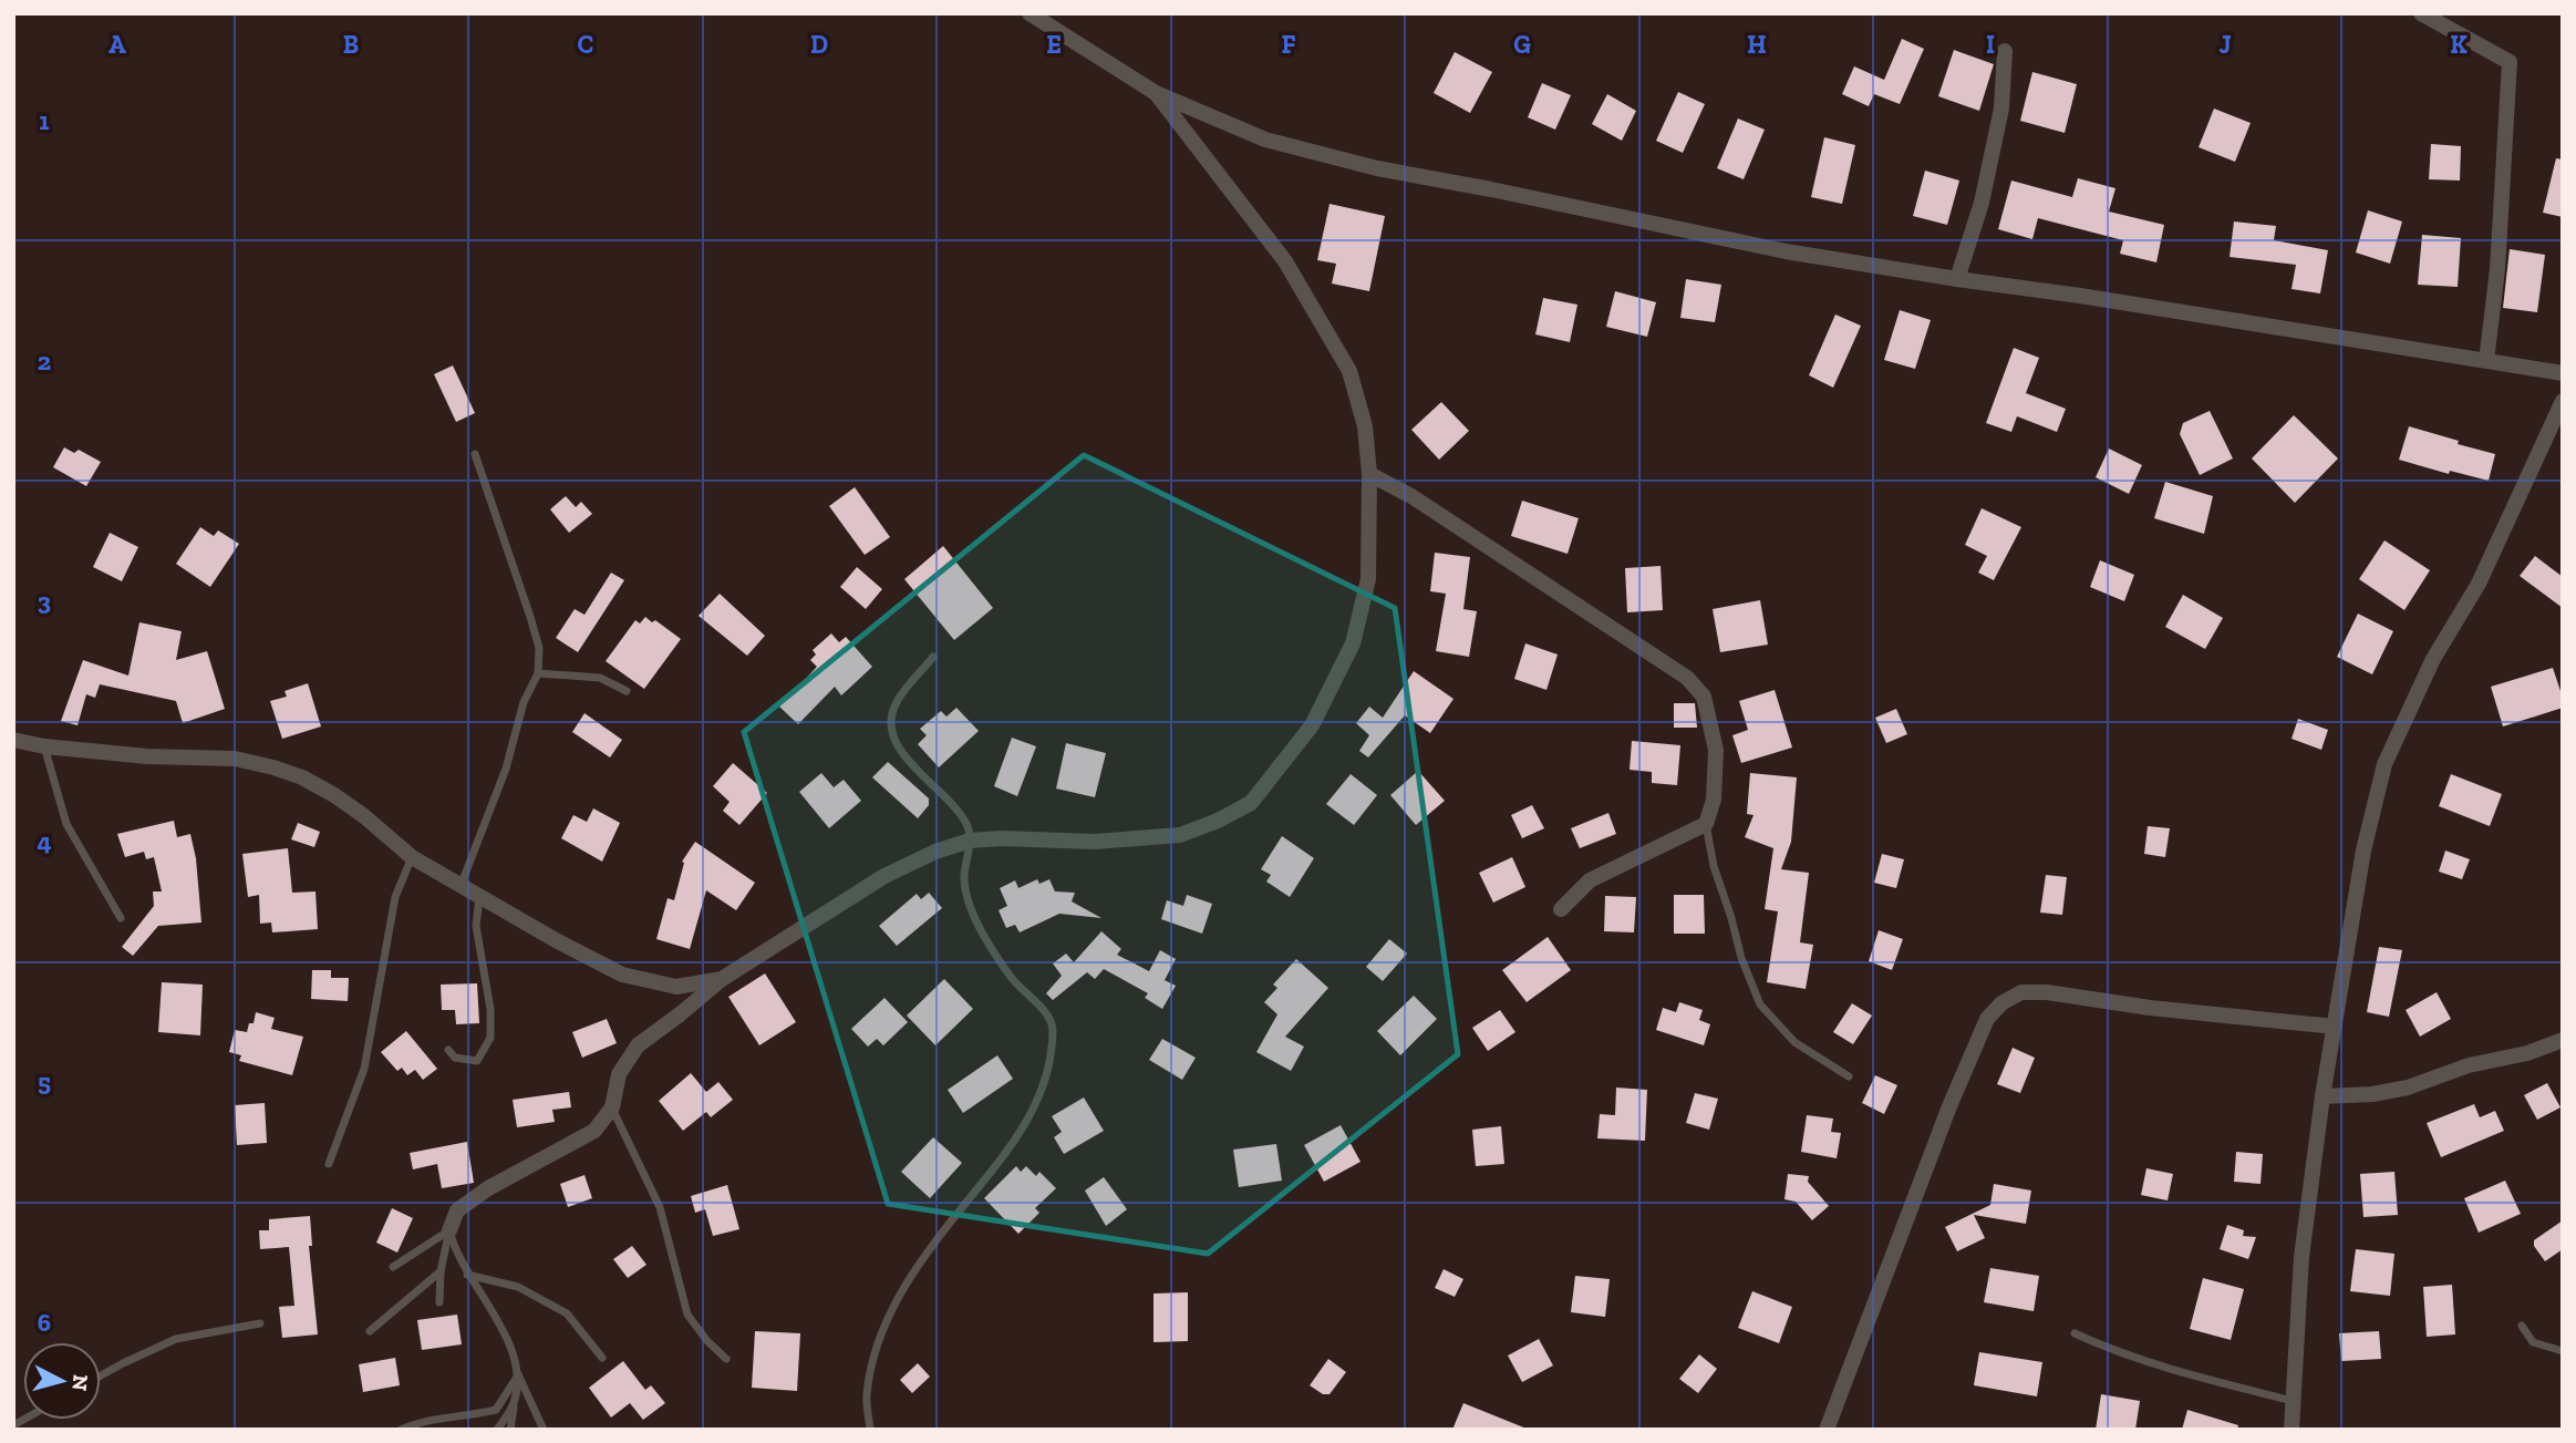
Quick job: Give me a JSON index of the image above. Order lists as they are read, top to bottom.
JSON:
{
  "north": "right",
  "grid": {
    "columns": [
      "A",
      "B",
      "C",
      "D",
      "E",
      "F",
      "G",
      "H",
      "I",
      "J",
      "K"
    ],
    "rows": [
      "1",
      "2",
      "3",
      "4",
      "5",
      "6"
    ]
  }
}
